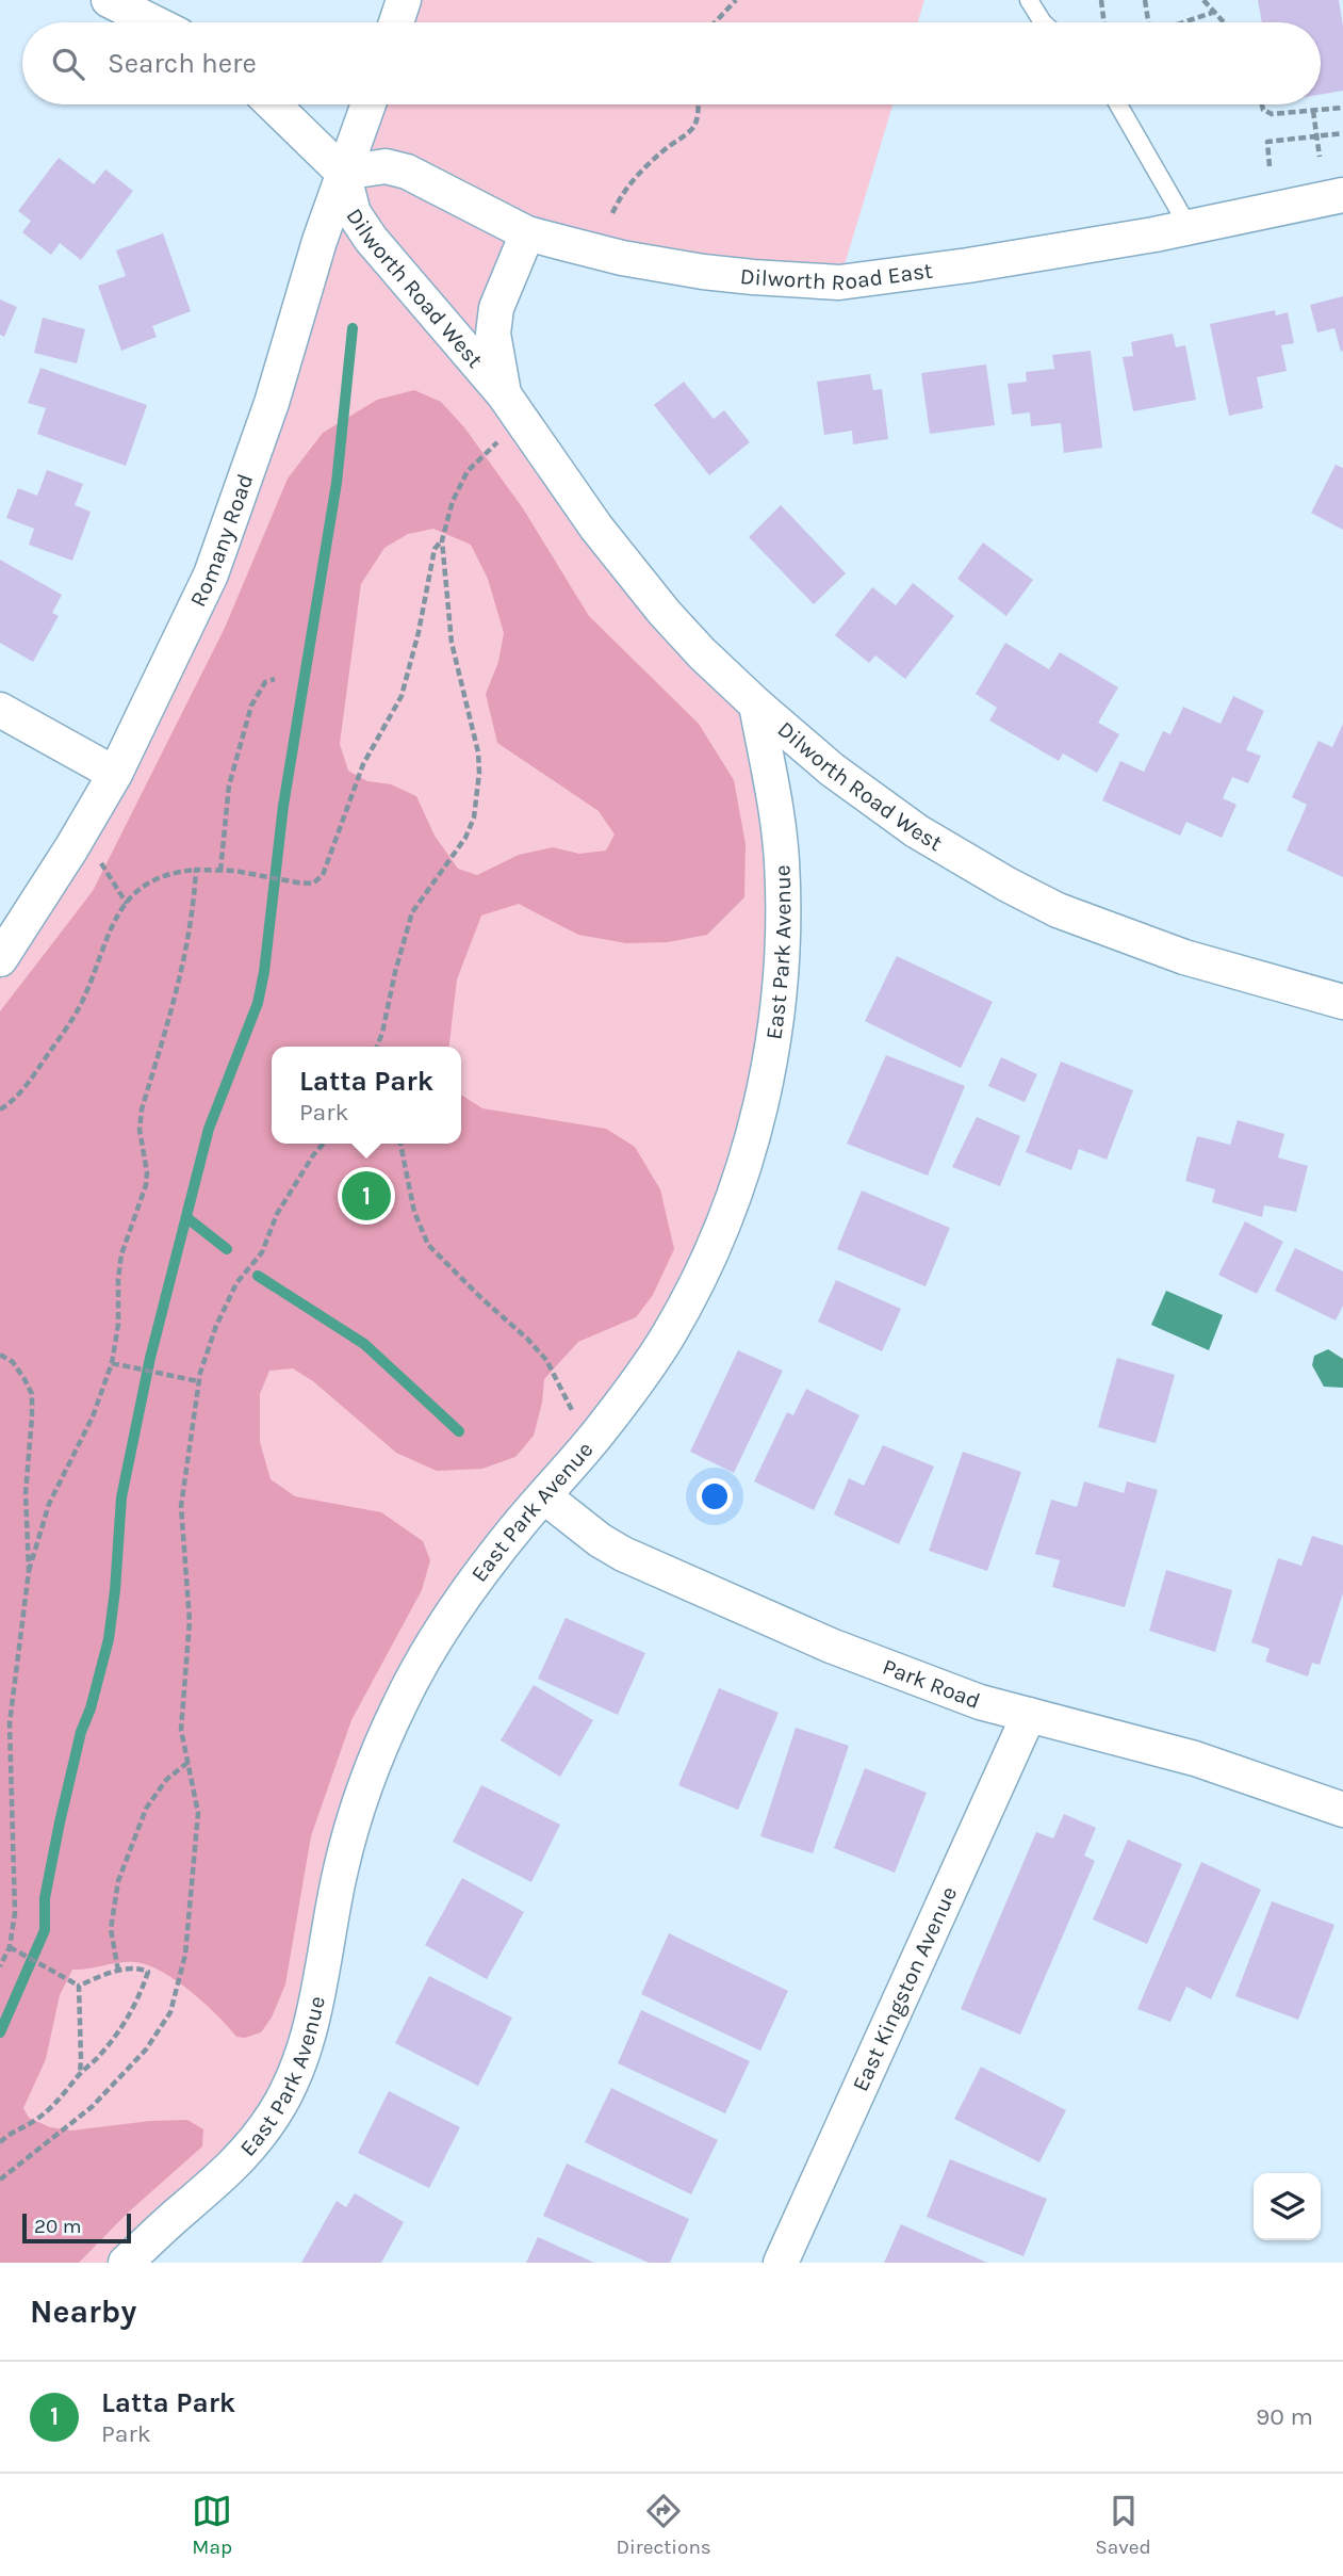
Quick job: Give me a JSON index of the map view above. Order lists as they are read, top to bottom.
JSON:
{
  "streets": {
    "street": [
      "Dilworth Road East",
      "Dilworth Road West",
      "Romany Road",
      "East Park Avenue",
      "Park Road",
      "East Kingston Avenue"
    ]
  },
  "crossings": [
    ["Dilworth Road East", "Dilworth Road West"],
    ["Dilworth Road East", "Romany Road"],
    ["Dilworth Road West", "Romany Road"],
    ["Dilworth Road West", "East Park Avenue"],
    ["East Park Avenue", "Park Road"],
    ["Park Road", "East Kingston Avenue"]
  ],
  "scale_bar": "20 m",
  "page": {
    "search": "Search here",
    "popup": ["Latta Park", "Park"],
    "pins": "1",
    "scale": "20 m",
    "heading": "Nearby",
    "list": [
      {
        "mark": "1",
        "name": "Latta Park",
        "note": "Park",
        "value": "90 m"
      }
    ],
    "nav": ["Map", "Directions", "Saved"]
  }
}
